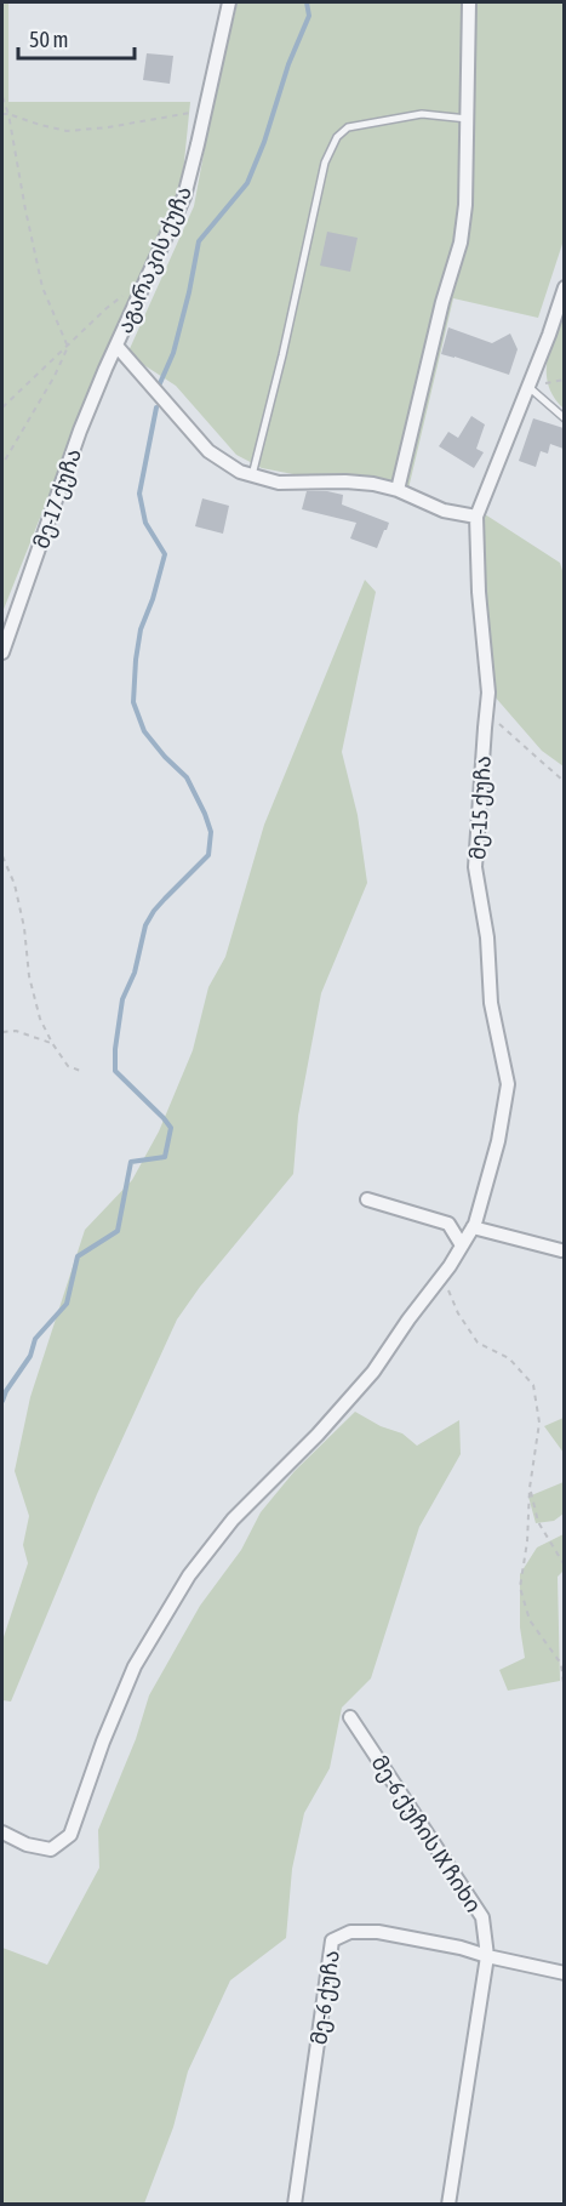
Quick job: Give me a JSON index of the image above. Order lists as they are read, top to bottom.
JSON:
{
  "streets": {
    "street": [
      "აგარაკის ქუჩა",
      "მე-17 ქუჩა",
      "მე-15 ქუჩა",
      "მე-6 ქუჩის IX ჩიხი",
      "მე-6 ქუჩა"
    ]
  },
  "crossings": [
    ["აგარაკის ქუჩა", "მე-17 ქუჩა"],
    ["მე-6 ქუჩის IX ჩიხი", "მე-6 ქუჩა"]
  ],
  "scale_bar": "50 m"
}
